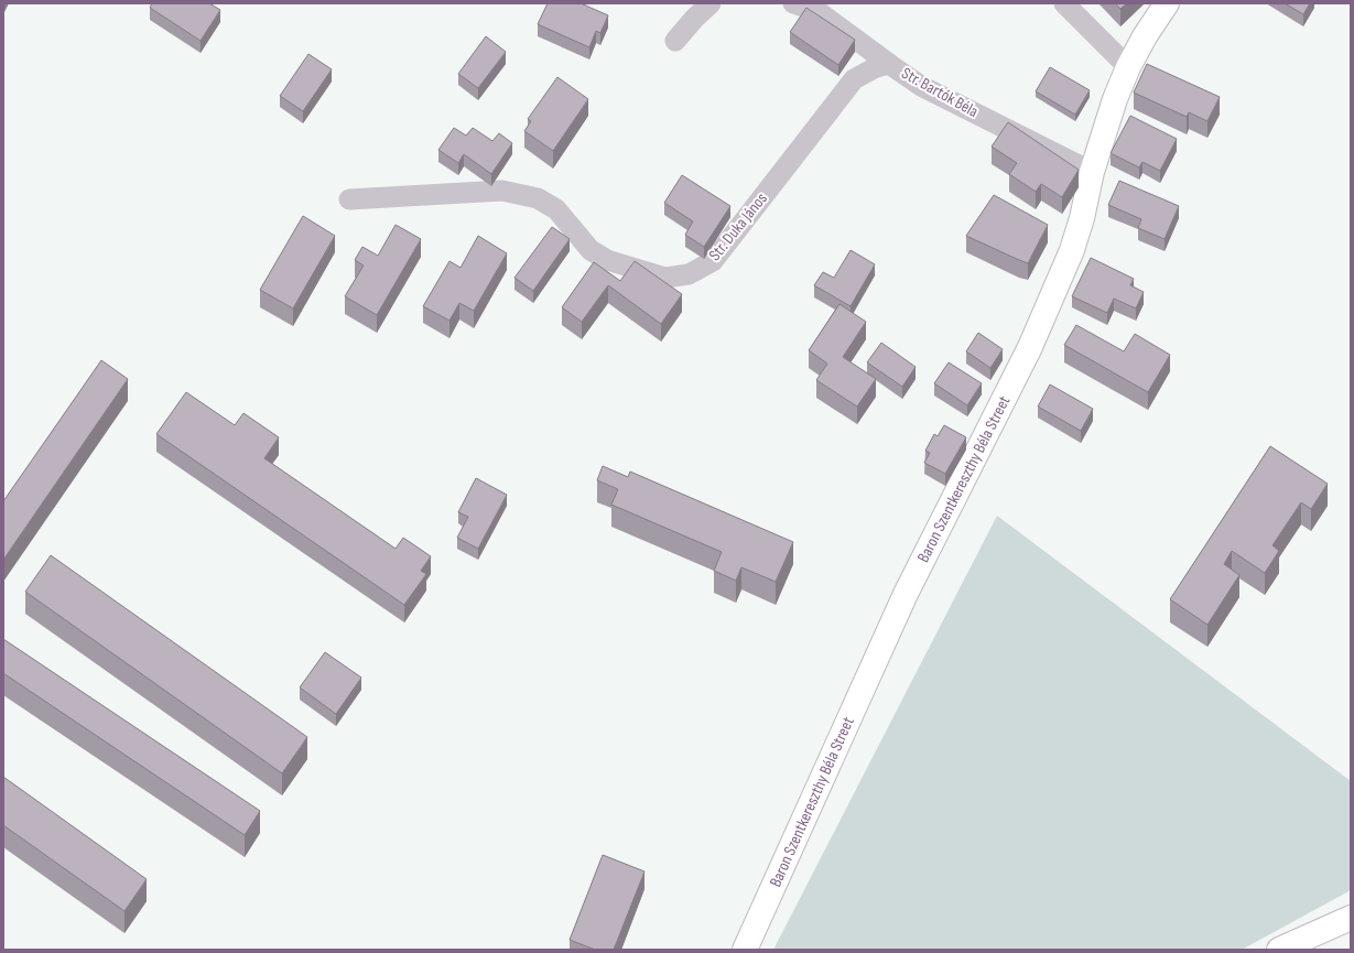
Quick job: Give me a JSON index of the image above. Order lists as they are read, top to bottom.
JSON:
{
  "streets": {
    "street": ["Str. Bartók Béla", "Str. Duka János", "Baron Szentkereszthy Béla Street"]
  },
  "crossings": [
    ["Str. Bartók Béla", "Str. Duka János"],
    ["Str. Bartók Béla", "Baron Szentkereszthy Béla Street"]
  ]
}
